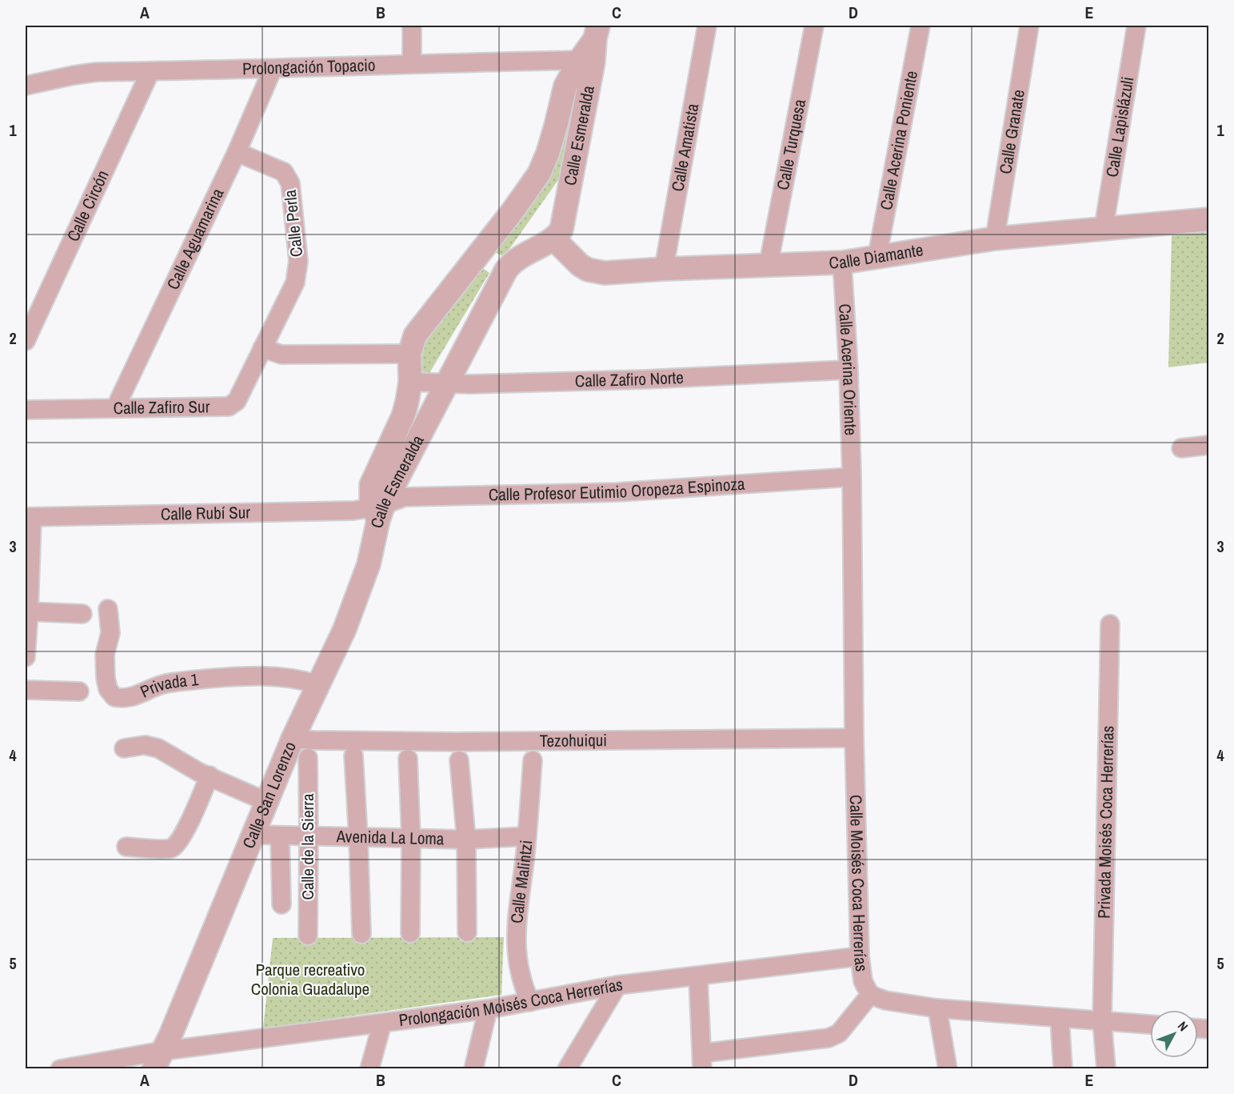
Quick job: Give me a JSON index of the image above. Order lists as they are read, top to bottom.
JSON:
{
  "streets": {
    "street": [
      "Prolongación Topacio",
      "Calle Lapislázuli",
      "Calle Granate",
      "Calle Esmeralda",
      "Calle Acerina Poniente",
      "Calle Turquesa",
      "Calle Amatista",
      "Calle Circón",
      "Calle Perla",
      "Calle Aguamarina",
      "Calle Diamante",
      "Calle Acerina Oriente",
      "Calle Zafiro Norte",
      "Calle Zafiro Sur",
      "Calle Profesor Eutimio Oropeza Espinoza",
      "Calle Rubí Sur",
      "Privada 1",
      "Tezohuiqui",
      "Calle San Lorenzo",
      "Privada Moisés Coca Herrerías",
      "Avenida La Loma",
      "Calle de la Sierra",
      "Calle Malintzi",
      "Calle Moisés Coca Herrerías",
      "Prolongación Moisés Coca Herrerías"
    ]
  },
  "crossings": [
    ["Prolongación Topacio", "Calle Esmeralda"],
    ["Prolongación Topacio", "Calle Circón"],
    ["Prolongación Topacio", "Calle Aguamarina"],
    ["Calle Lapislázuli", "Calle Diamante"],
    ["Calle Granate", "Calle Diamante"],
    ["Calle Esmeralda", "Calle Diamante"],
    ["Calle Esmeralda", "Calle Zafiro Norte"],
    ["Calle Esmeralda", "Calle Profesor Eutimio Oropeza Espinoza"],
    ["Calle Esmeralda", "Calle Rubí Sur"],
    ["Calle Esmeralda", "Calle San Lorenzo"],
    ["Calle Acerina Poniente", "Calle Diamante"],
    ["Calle Turquesa", "Calle Diamante"],
    ["Calle Amatista", "Calle Diamante"],
    ["Calle Perla", "Calle Aguamarina"],
    ["Calle Perla", "Calle Zafiro Sur"],
    ["Calle Aguamarina", "Calle Zafiro Sur"],
    ["Calle Diamante", "Calle Acerina Oriente"],
    ["Calle Acerina Oriente", "Calle Zafiro Norte"],
    ["Calle Acerina Oriente", "Calle Profesor Eutimio Oropeza Espinoza"],
    ["Calle Acerina Oriente", "Calle Moisés Coca Herrerías"],
    ["Calle Profesor Eutimio Oropeza Espinoza", "Calle Rubí Sur"],
    ["Calle Profesor Eutimio Oropeza Espinoza", "Calle San Lorenzo"],
    ["Calle Profesor Eutimio Oropeza Espinoza", "Calle Moisés Coca Herrerías"],
    ["Calle Rubí Sur", "Calle San Lorenzo"],
    ["Privada 1", "Calle San Lorenzo"],
    ["Tezohuiqui", "Calle San Lorenzo"],
    ["Tezohuiqui", "Calle Moisés Coca Herrerías"],
    ["Calle San Lorenzo", "Avenida La Loma"],
    ["Calle San Lorenzo", "Prolongación Moisés Coca Herrerías"],
    ["Privada Moisés Coca Herrerías", "Calle Moisés Coca Herrerías"],
    ["Avenida La Loma", "Calle de la Sierra"],
    ["Avenida La Loma", "Calle Malintzi"],
    ["Calle Malintzi", "Prolongación Moisés Coca Herrerías"],
    ["Calle Moisés Coca Herrerías", "Prolongación Moisés Coca Herrerías"]
  ],
  "parks": ["Parque recreativo Colonia Guadalupe"],
  "north": "top right",
  "grid": {
    "columns": [
      "A",
      "B",
      "C",
      "D",
      "E"
    ],
    "rows": [
      "1",
      "2",
      "3",
      "4",
      "5"
    ]
  }
}
